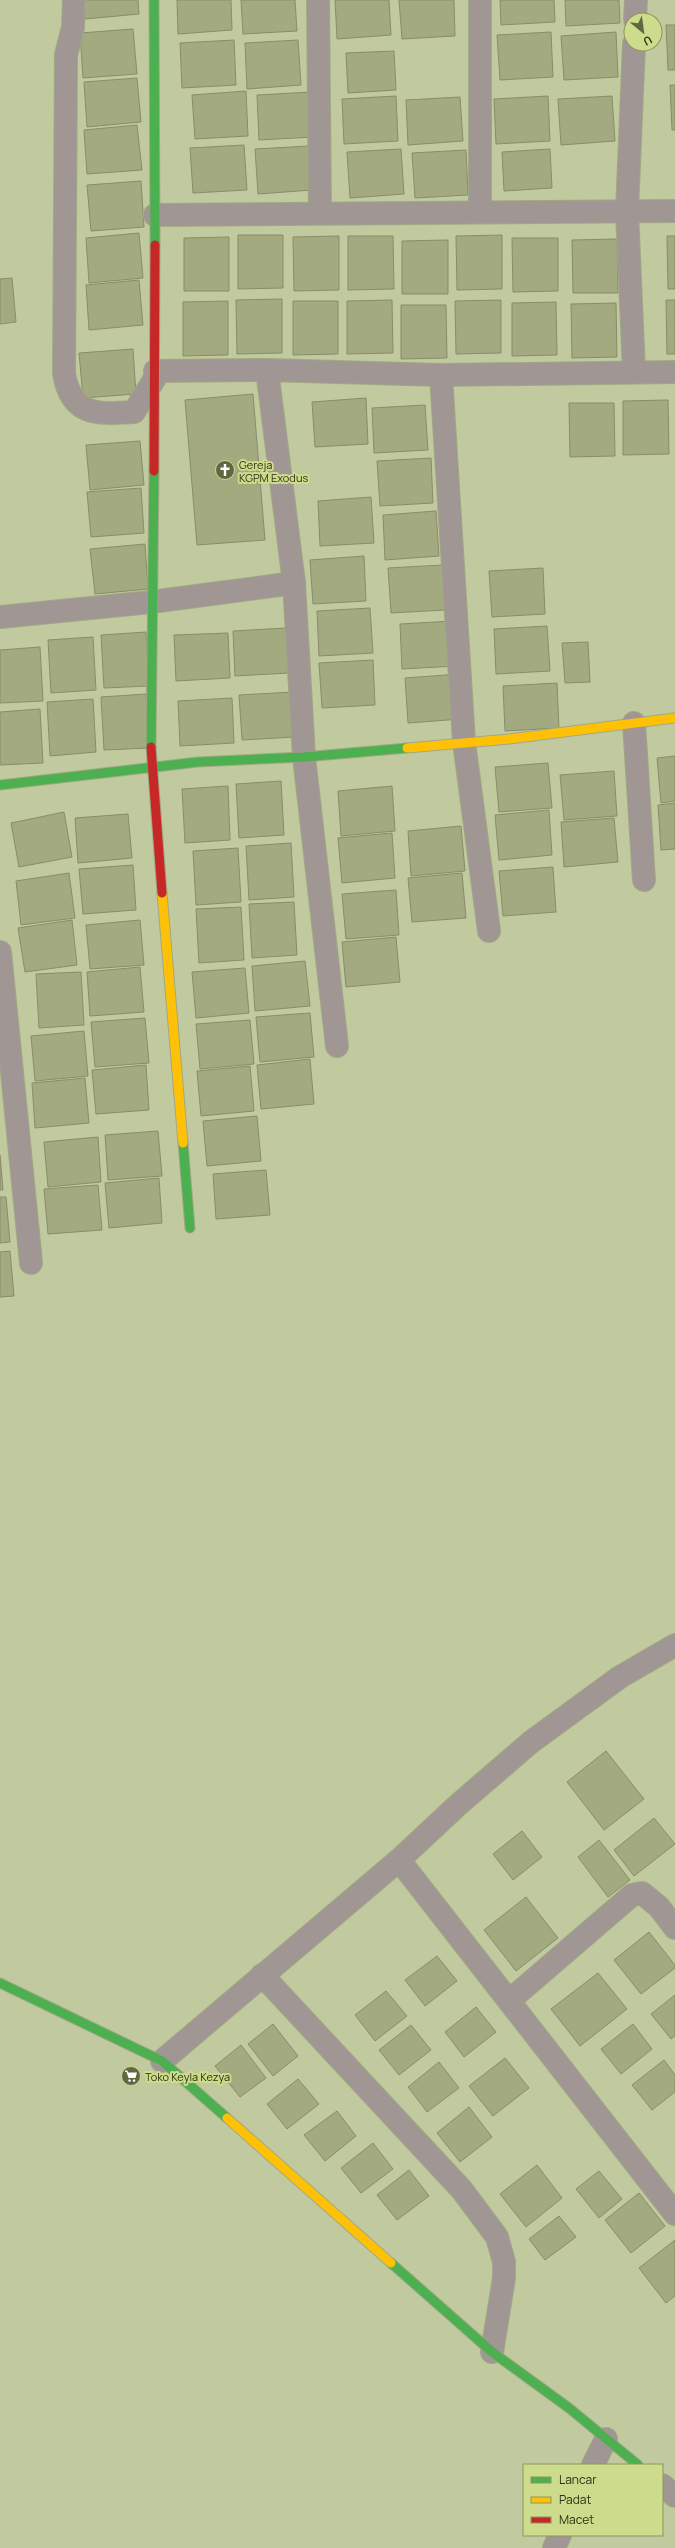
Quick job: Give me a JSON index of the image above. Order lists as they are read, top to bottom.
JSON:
{
  "places": {
    "church": ["Gereja KGPM Exodus"],
    "supermarket": ["Toko Keyla Kezya"]
  },
  "legend": ["Lancar", "Padat", "Macet"],
  "north": "bottom right"
}
